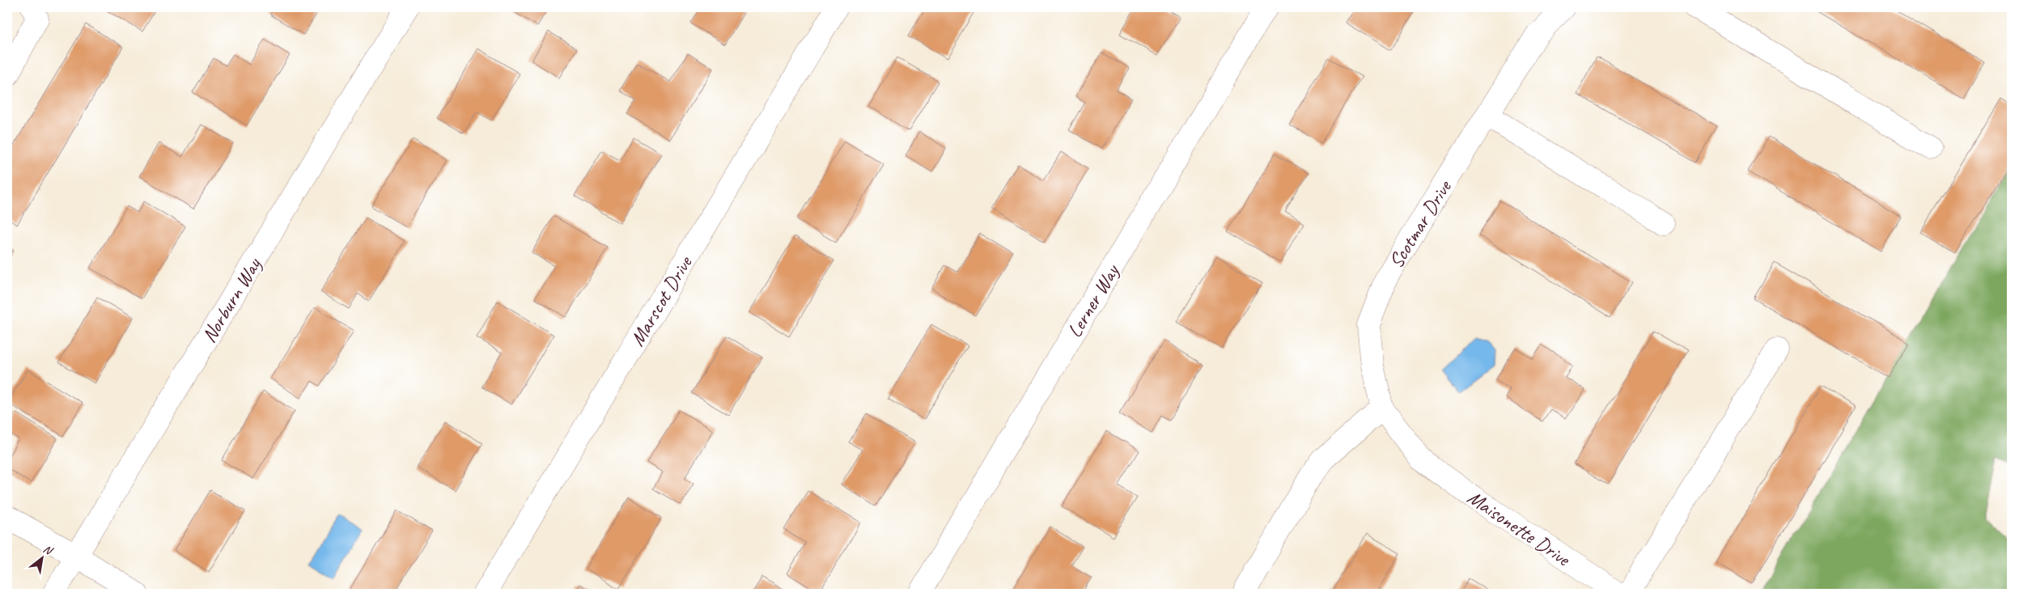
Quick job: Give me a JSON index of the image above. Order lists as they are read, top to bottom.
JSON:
{
  "streets": {
    "street": [
      "Scotmar Drive",
      "Norburn Way",
      "Marscot Drive",
      "Lerner Way",
      "Maisonette Drive"
    ]
  },
  "crossings": [
    ["Scotmar Drive", "Maisonette Drive"]
  ],
  "north": "top right"
}
